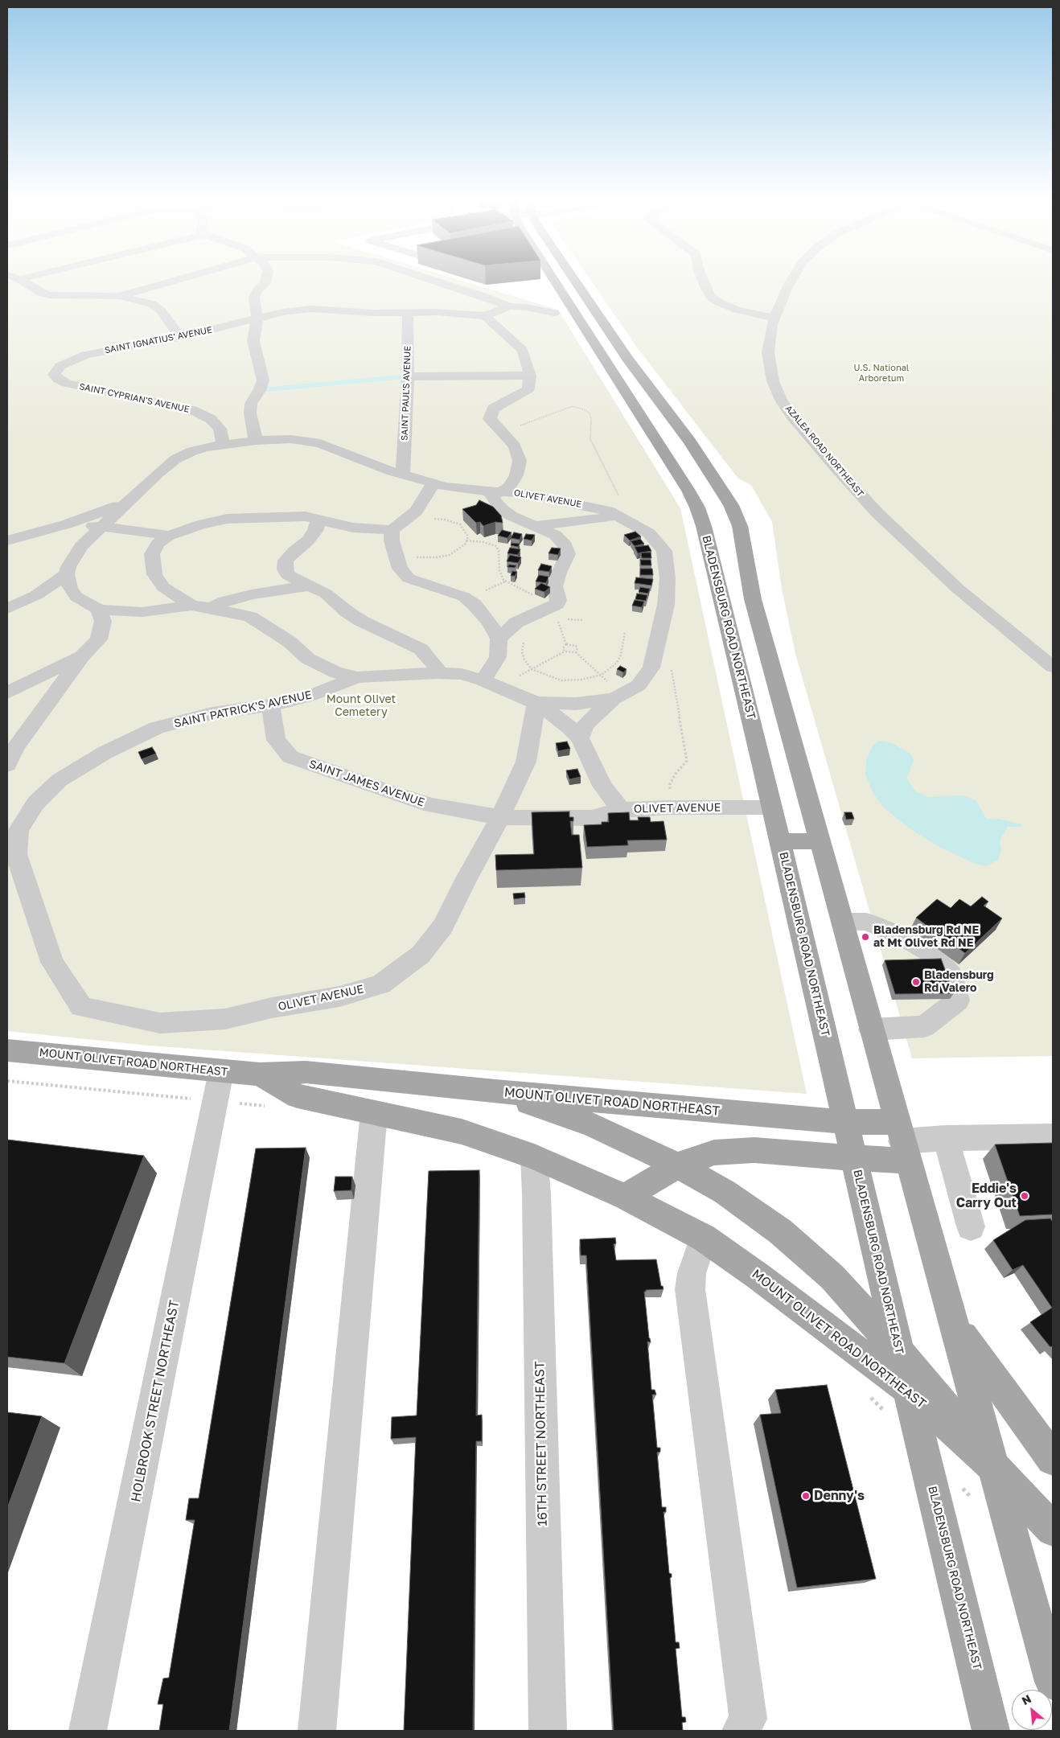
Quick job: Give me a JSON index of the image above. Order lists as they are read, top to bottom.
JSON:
{
  "streets": {
    "main road": ["BLADENSBURG ROAD NORTHEAST", "MOUNT OLIVET ROAD NORTHEAST"],
    "street": [
      "SAINT IGNATIUS' AVENUE",
      "SAINT PAUL'S AVENUE",
      "SAINT CYPRIAN'S AVENUE",
      "AZALEA ROAD NORTHEAST",
      "OLIVET AVENUE",
      "SAINT PATRICK'S AVENUE",
      "SAINT JAMES AVENUE",
      "HOLBROOK STREET NORTHEAST",
      "16TH STREET NORTHEAST"
    ]
  },
  "crossings": [
    ["SAINT IGNATIUS' AVENUE", "SAINT PAUL'S AVENUE"],
    ["SAINT IGNATIUS' AVENUE", "SAINT CYPRIAN'S AVENUE"],
    ["SAINT PAUL'S AVENUE", "OLIVET AVENUE"],
    ["SAINT CYPRIAN'S AVENUE", "OLIVET AVENUE"],
    ["OLIVET AVENUE", "BLADENSBURG ROAD NORTHEAST"],
    ["OLIVET AVENUE", "SAINT PATRICK'S AVENUE"],
    ["OLIVET AVENUE", "SAINT JAMES AVENUE"],
    ["BLADENSBURG ROAD NORTHEAST", "MOUNT OLIVET ROAD NORTHEAST"],
    ["SAINT PATRICK'S AVENUE", "SAINT JAMES AVENUE"],
    ["MOUNT OLIVET ROAD NORTHEAST", "HOLBROOK STREET NORTHEAST"],
    ["MOUNT OLIVET ROAD NORTHEAST", "16TH STREET NORTHEAST"]
  ],
  "parks": ["U.S. National Arboretum", "Mount Olivet Cemetery"],
  "places": [
    "Bladensburg Rd NE at Mt Olivet Rd NE",
    "Bladensburg Rd Valero",
    "Eddie's Carry Out",
    "Denny's"
  ],
  "north": "top left"
}
